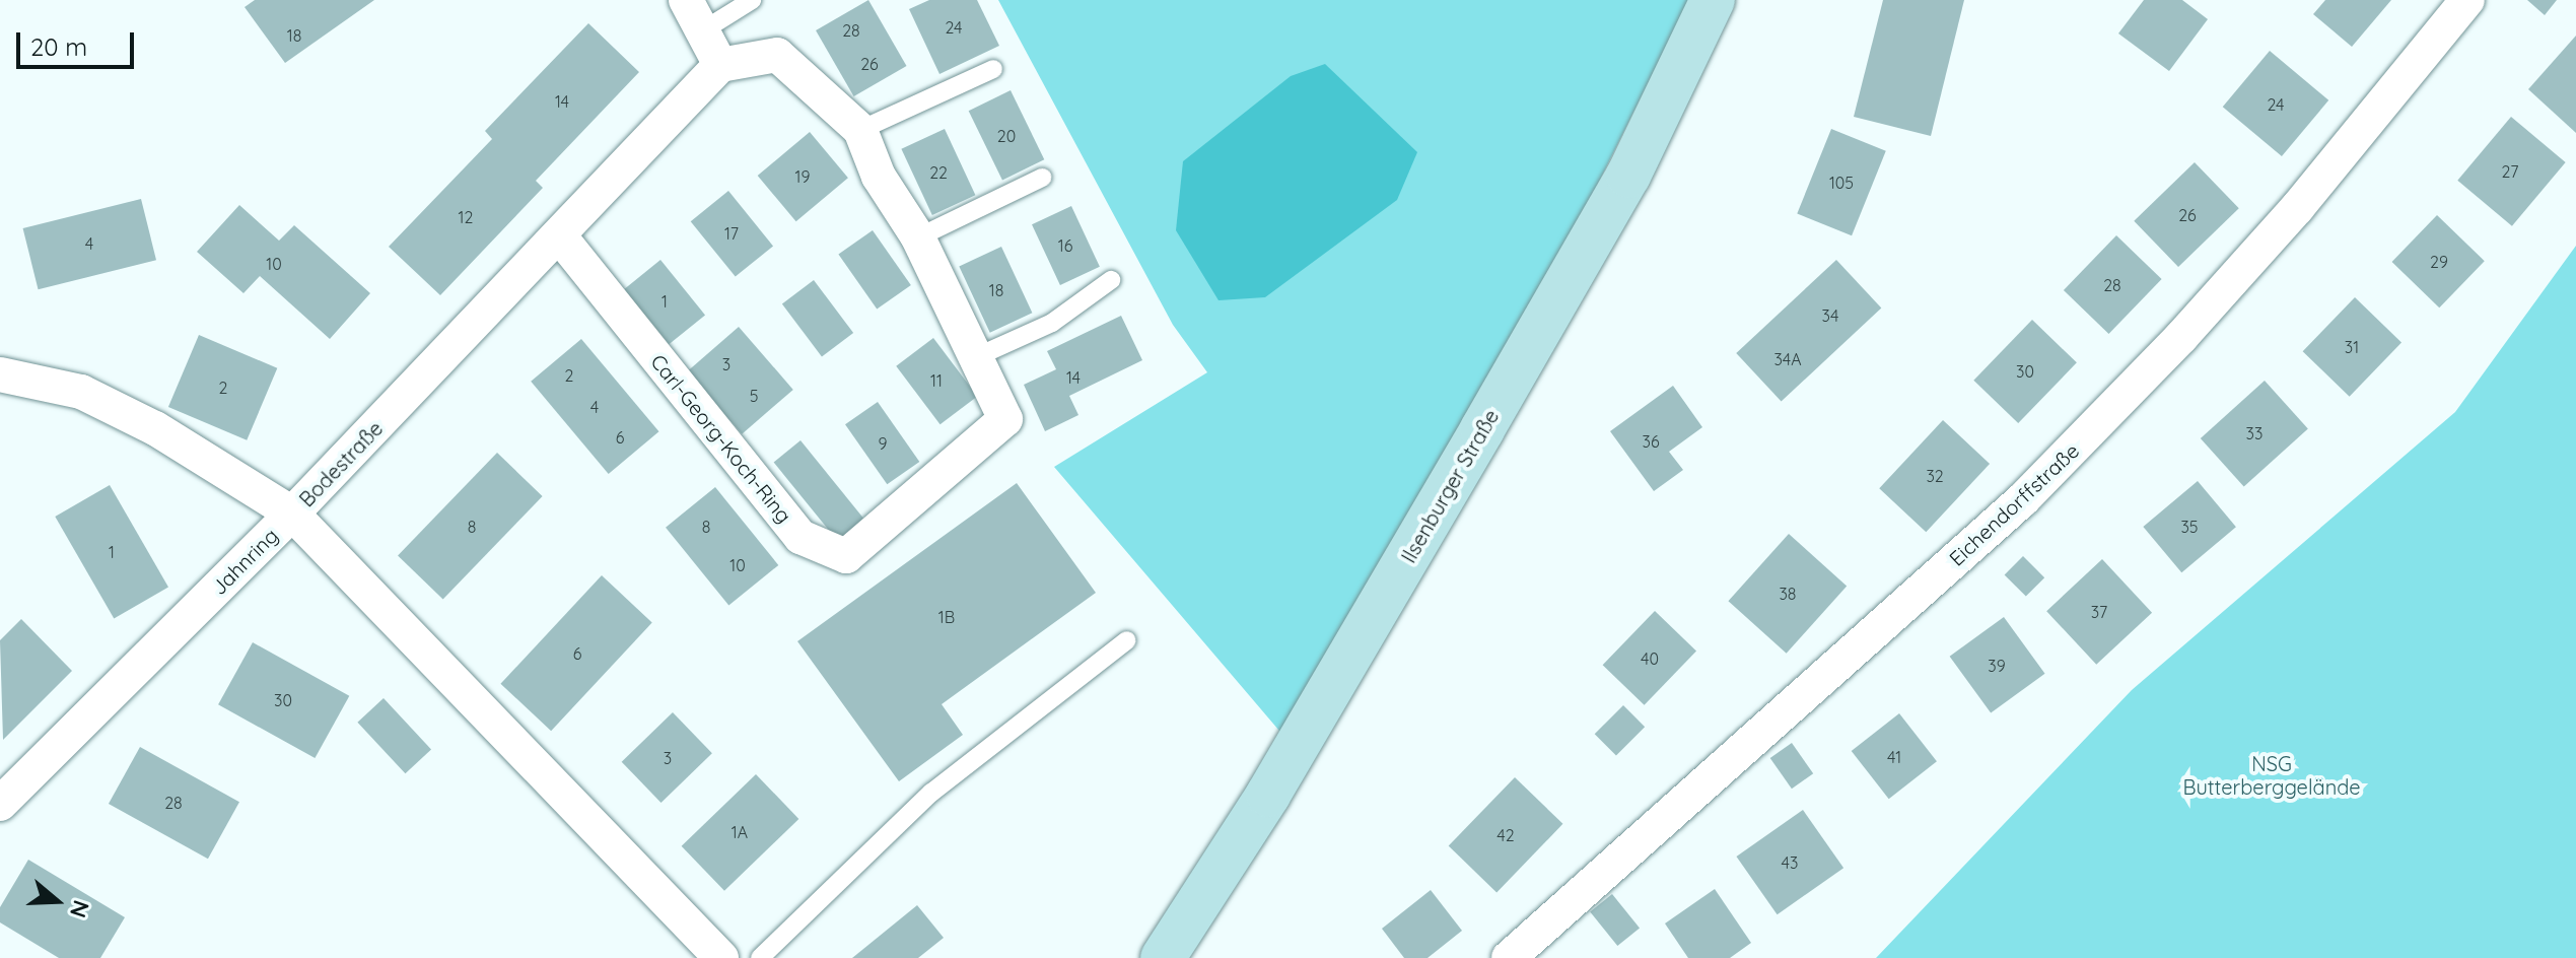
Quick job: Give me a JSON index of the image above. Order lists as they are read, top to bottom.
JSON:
{
  "streets": {
    "main road": ["Ilsenburger Straße"],
    "street": [
      "Carl-Georg-Koch-Ring",
      "Bodestraße",
      "Eichendorffstraße",
      "Jahnring"
    ]
  },
  "crossings": [
    ["Carl-Georg-Koch-Ring", "Bodestraße"],
    ["Bodestraße", "Jahnring"]
  ],
  "parks": ["NSG Butterberggelände"],
  "house_numbers": [
    "24",
    "28",
    "18",
    "26",
    "14",
    "24",
    "20",
    "27",
    "22",
    "19",
    "105",
    "26",
    "12",
    "17",
    "4",
    "16",
    "29",
    "10",
    "28",
    "18",
    "1",
    "34",
    "31",
    "34A",
    "3",
    "30",
    "2",
    "14",
    "11",
    "2",
    "5",
    "4",
    "33",
    "6",
    "36",
    "9",
    "32",
    "8",
    "8",
    "35",
    "1",
    "10",
    "38",
    "37",
    "1B",
    "6",
    "40",
    "39",
    "30",
    "41",
    "3",
    "28",
    "1A",
    "42",
    "43"
  ],
  "scale_bar": "20 m",
  "north": "right"
}
